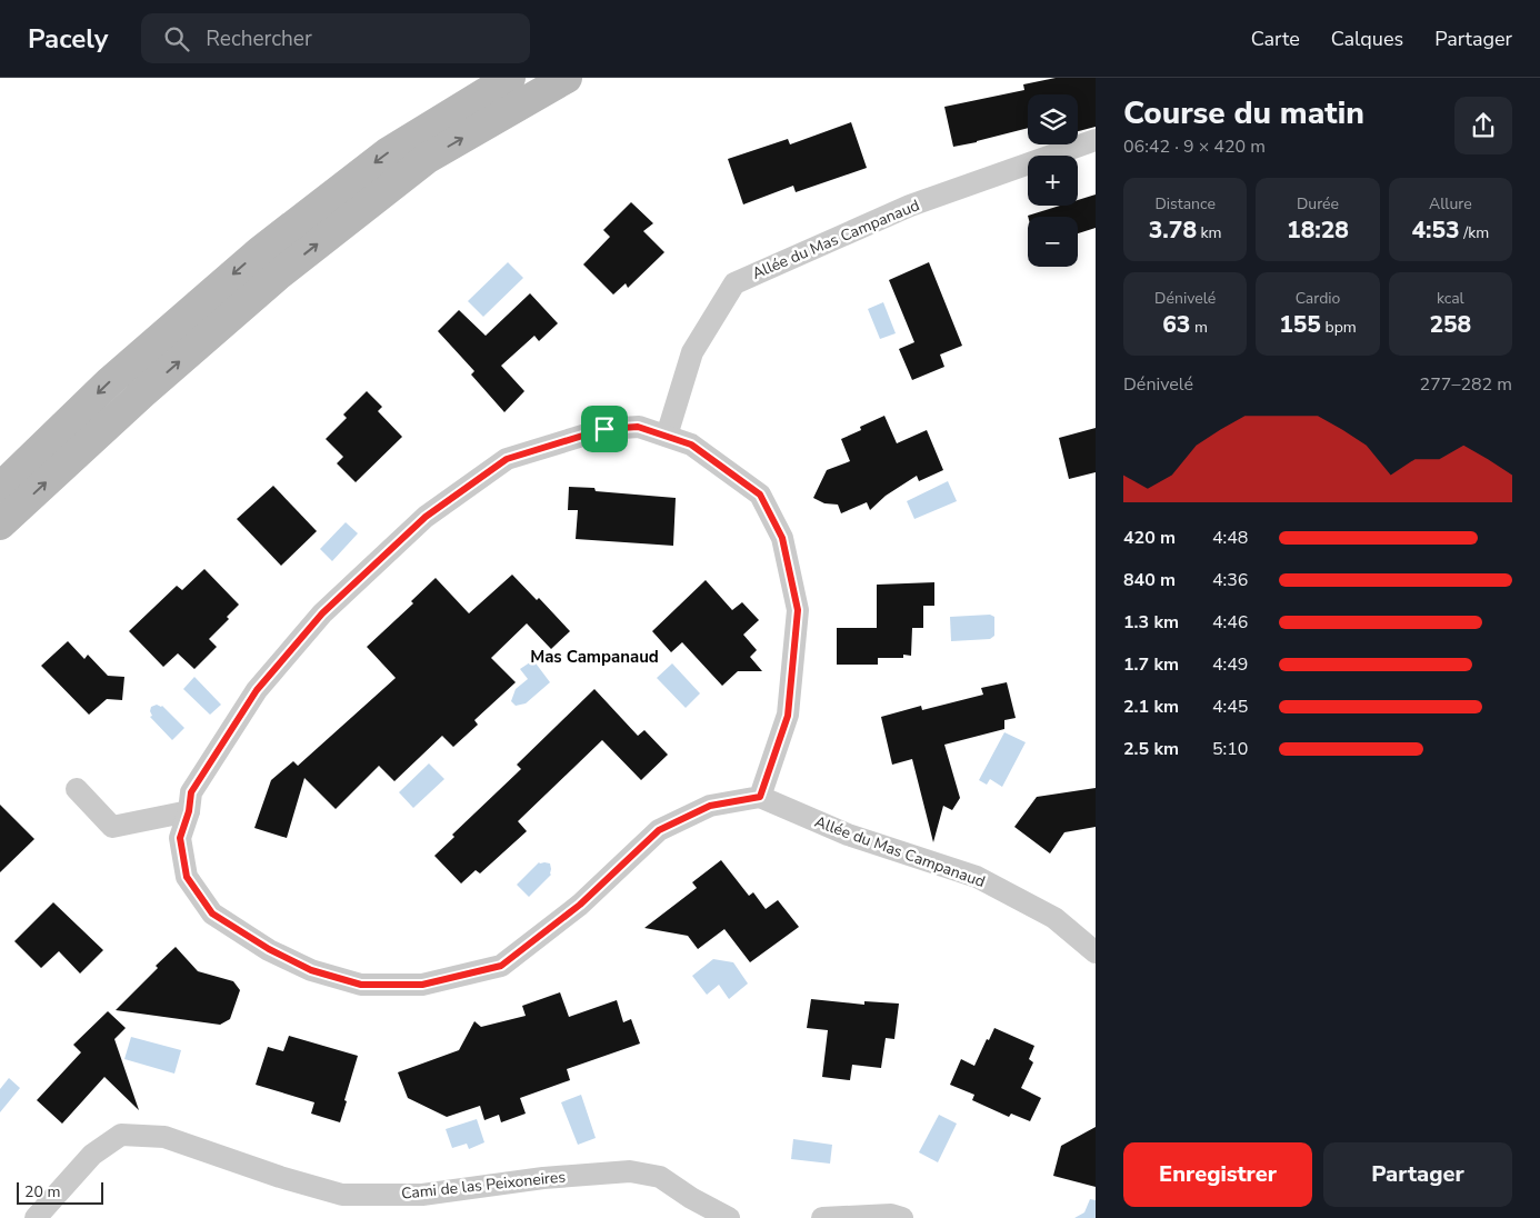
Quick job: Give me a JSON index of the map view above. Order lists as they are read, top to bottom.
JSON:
{
  "streets": {
    "street": ["Allée du Mas Campanaud", "Cami de las Peixoneires"]
  },
  "districts": ["Mas Campanaud"],
  "scale_bar": "20 m",
  "page": {
    "header": "Pacely",
    "search": "Rechercher",
    "nav": ["Carte", "Calques", "Partager"],
    "heading": ["Course du matin", "06:42 · 9 × 420 m"],
    "map_buttons": ["+", "−"],
    "stats": [
      ["Distance", "3.78 km"],
      ["Durée", "18:28"],
      ["Allure", "4:53 /km"],
      ["Dénivelé", "63 m"],
      ["Cardio", "155 bpm"],
      ["kcal", "258"]
    ],
    "chart": ["Dénivelé", "277–282 m"],
    "list": [
      {
        "name": "420 m",
        "note": "4:48"
      },
      {
        "name": "840 m",
        "note": "4:36"
      },
      {
        "name": "1.3 km",
        "note": "4:46"
      },
      {
        "name": "1.7 km",
        "note": "4:49"
      },
      {
        "name": "2.1 km",
        "note": "4:45"
      },
      {
        "name": "2.5 km",
        "note": "5:10"
      }
    ],
    "buttons": ["Enregistrer", "Partager"],
    "scale": "20 m"
  }
}
